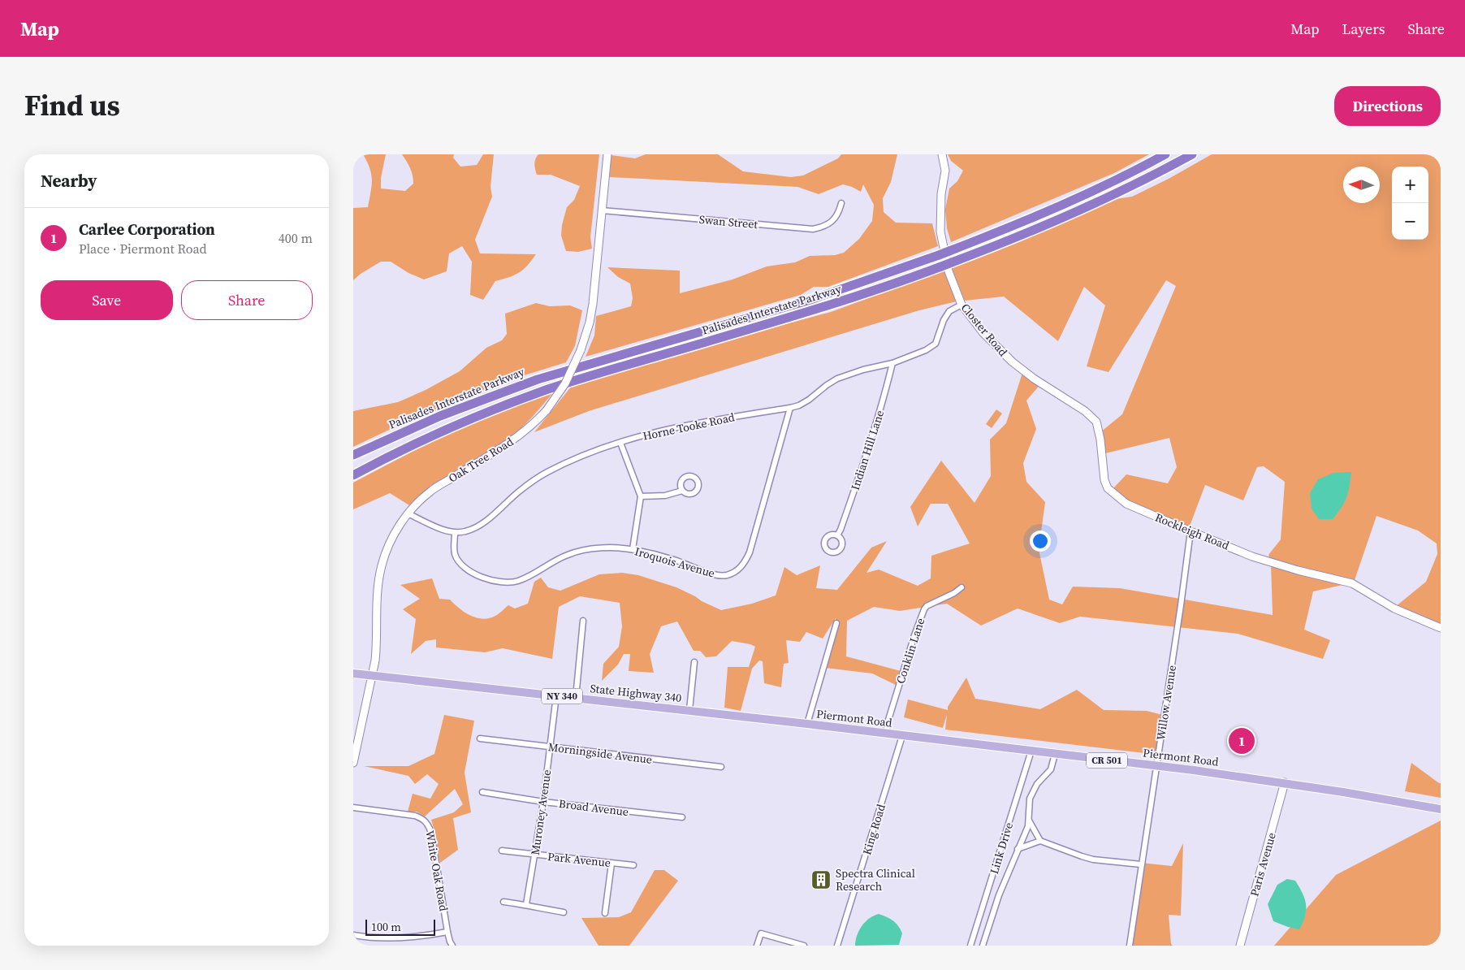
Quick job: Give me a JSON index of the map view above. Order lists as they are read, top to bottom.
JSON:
{
  "streets": {
    "highway": ["Palisades Interstate Parkway"],
    "main road": [
      "State Highway 340",
      "NY 340",
      "Piermont Road",
      "CR 501"
    ],
    "street": [
      "Swan Street",
      "Closter Road",
      "Horne Tooke Road",
      "Indian Hill Lane",
      "Oak Tree Road",
      "Rockleigh Road",
      "Iroquois Avenue",
      "Conklin Lane",
      "Willow Avenue",
      "Morningside Avenue",
      "Broad Avenue",
      "Muroney Avenue",
      "King Road",
      "Link Drive",
      "Park Avenue",
      "Paris Avenue",
      "White Oak Road"
    ]
  },
  "crossings": [
    ["Swan Street", "Oak Tree Road"],
    ["Closter Road", "Horne Tooke Road"],
    ["Closter Road", "Rockleigh Road"],
    ["Horne Tooke Road", "Indian Hill Lane"],
    ["Horne Tooke Road", "Iroquois Avenue"],
    ["Oak Tree Road", "State Highway 340"],
    ["Rockleigh Road", "Willow Avenue"],
    ["Conklin Lane", "Piermont Road"],
    ["State Highway 340", "Piermont Road"],
    ["State Highway 340", "Muroney Avenue"],
    ["Willow Avenue", "Piermont Road"],
    ["Piermont Road", "King Road"],
    ["Piermont Road", "Link Drive"],
    ["Piermont Road", "Paris Avenue"],
    ["Morningside Avenue", "Muroney Avenue"],
    ["Broad Avenue", "Muroney Avenue"],
    ["Muroney Avenue", "Park Avenue"]
  ],
  "places": {
    "building": ["Spectra Clinical Research"]
  },
  "scale_bar": "100 m",
  "north": "left",
  "page": {
    "header": "Map",
    "nav": ["Map", "Layers", "Share"],
    "title": "Find us",
    "buttons": [
      "Directions",
      ["Save", "Share"]
    ],
    "heading": "Nearby",
    "map_buttons": ["+", "−"],
    "list": [
      {
        "mark": "1",
        "name": "Carlee Corporation",
        "note": "Place · Piermont Road",
        "value": "400 m"
      }
    ],
    "pins": "1",
    "scale": "100 m"
  }
}
